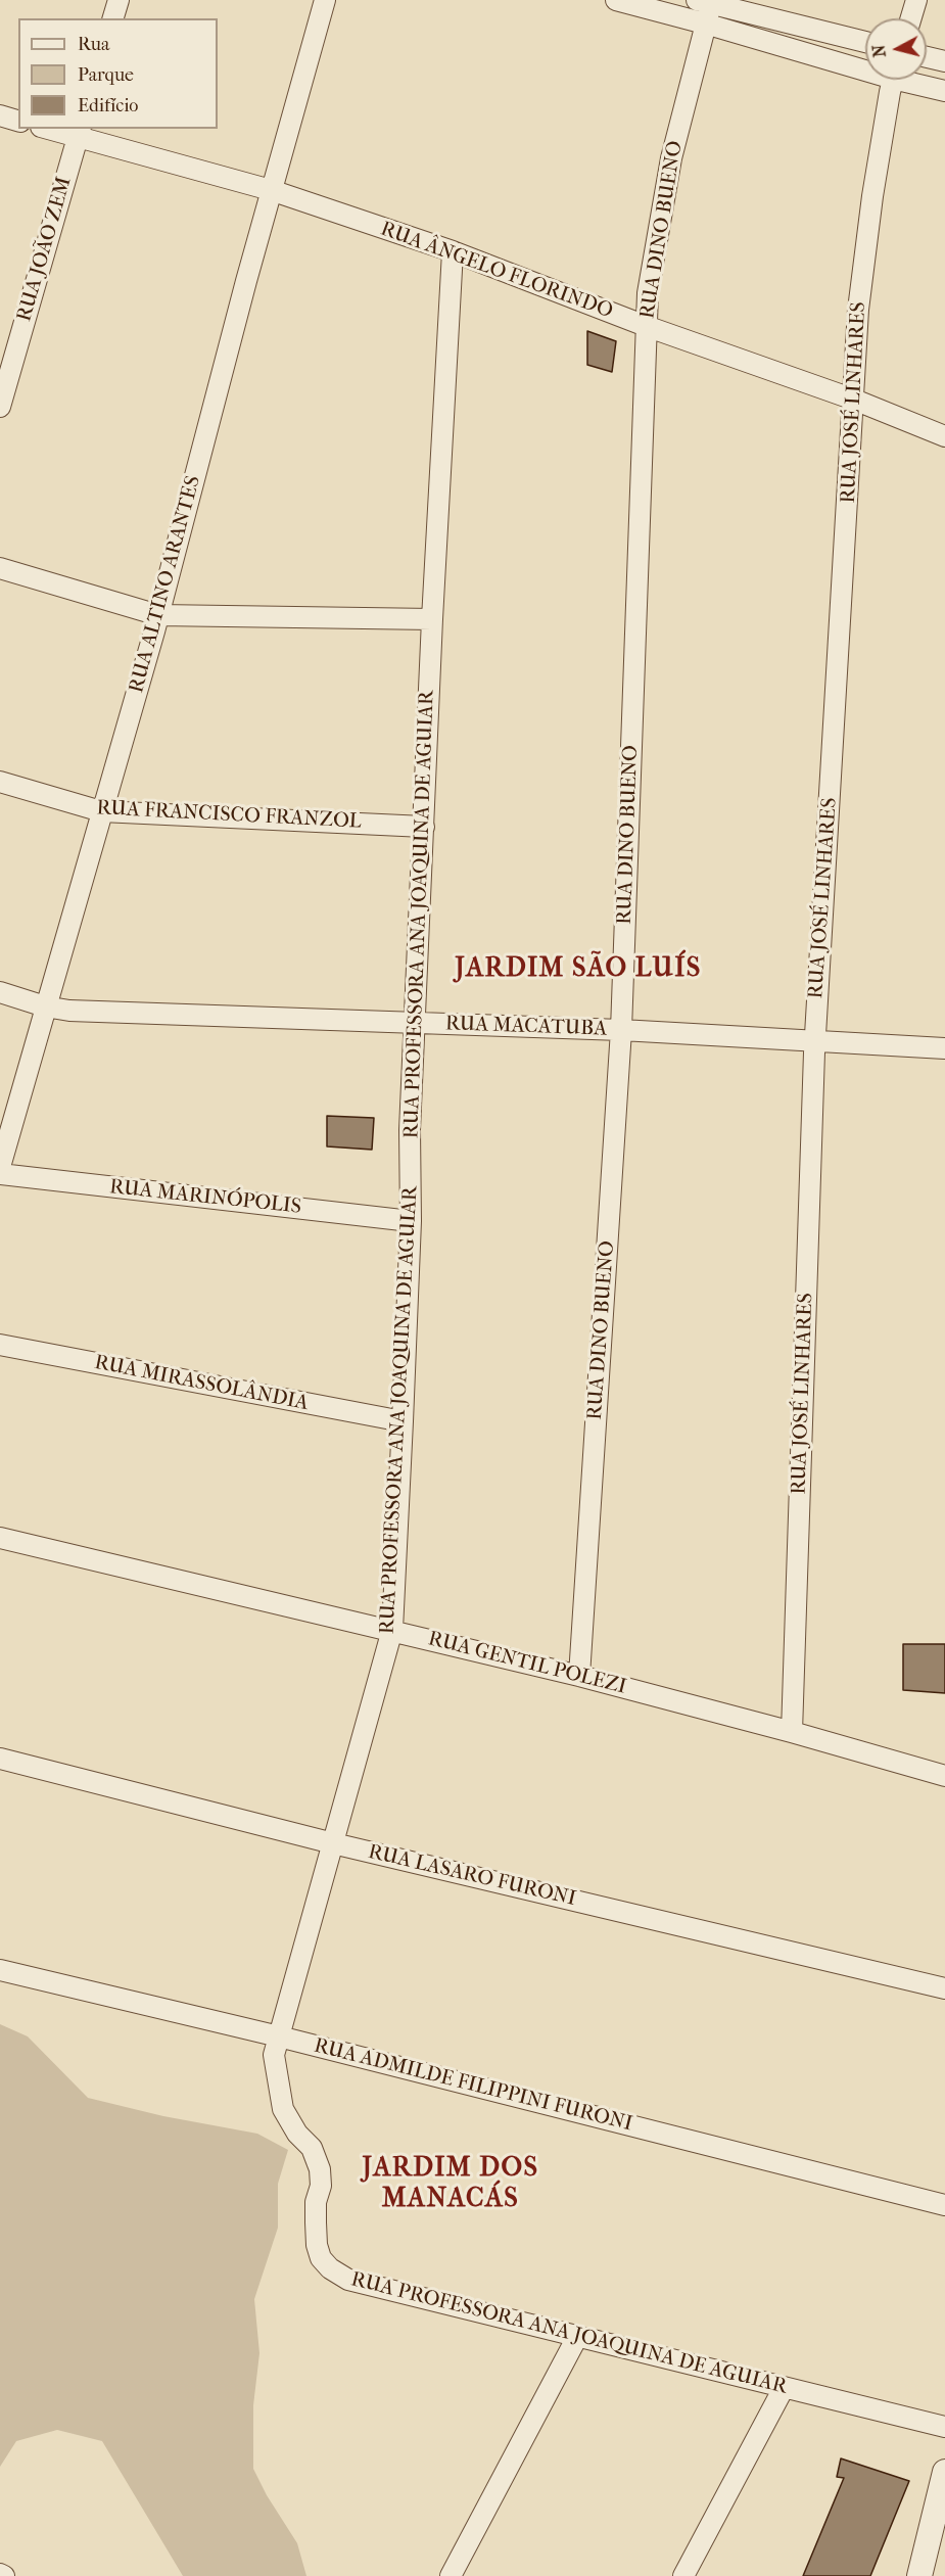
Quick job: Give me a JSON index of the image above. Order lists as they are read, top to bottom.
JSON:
{
  "streets": {
    "street": [
      "RUA DINO BUENO",
      "RUA JOÃO ZEM",
      "RUA ÂNGELO FLORINDO",
      "RUA JOSÉ LINHARES",
      "RUA ALTINO ARANTES",
      "RUA FRANCISCO FRANZOL",
      "RUA PROFESSORA ANA JOAQUINA DE AGUIAR",
      "RUA MACATUBA",
      "RUA MARINÓPOLIS",
      "RUA MIRASSOLÂNDIA",
      "RUA GENTIL POLEZI",
      "RUA LASARO FURONI",
      "RUA ADMILDE FILIPPINI FURONI"
    ]
  },
  "crossings": [
    ["RUA DINO BUENO", "RUA ÂNGELO FLORINDO"],
    ["RUA DINO BUENO", "RUA MACATUBA"],
    ["RUA DINO BUENO", "RUA GENTIL POLEZI"],
    ["RUA JOÃO ZEM", "RUA ÂNGELO FLORINDO"],
    ["RUA ÂNGELO FLORINDO", "RUA JOSÉ LINHARES"],
    ["RUA ÂNGELO FLORINDO", "RUA ALTINO ARANTES"],
    ["RUA ÂNGELO FLORINDO", "RUA PROFESSORA ANA JOAQUINA DE AGUIAR"],
    ["RUA JOSÉ LINHARES", "RUA MACATUBA"],
    ["RUA JOSÉ LINHARES", "RUA GENTIL POLEZI"],
    ["RUA ALTINO ARANTES", "RUA FRANCISCO FRANZOL"],
    ["RUA ALTINO ARANTES", "RUA MACATUBA"],
    ["RUA FRANCISCO FRANZOL", "RUA PROFESSORA ANA JOAQUINA DE AGUIAR"],
    ["RUA PROFESSORA ANA JOAQUINA DE AGUIAR", "RUA MACATUBA"],
    ["RUA PROFESSORA ANA JOAQUINA DE AGUIAR", "RUA MARINÓPOLIS"],
    ["RUA PROFESSORA ANA JOAQUINA DE AGUIAR", "RUA MIRASSOLÂNDIA"],
    ["RUA PROFESSORA ANA JOAQUINA DE AGUIAR", "RUA GENTIL POLEZI"],
    ["RUA PROFESSORA ANA JOAQUINA DE AGUIAR", "RUA LASARO FURONI"],
    ["RUA PROFESSORA ANA JOAQUINA DE AGUIAR", "RUA ADMILDE FILIPPINI FURONI"]
  ],
  "districts": ["JARDIM SÃO LUÍS", "JARDIM DOS MANACÁS"],
  "legend": ["Rua", "Parque", "Edifício"],
  "north": "left"
}
